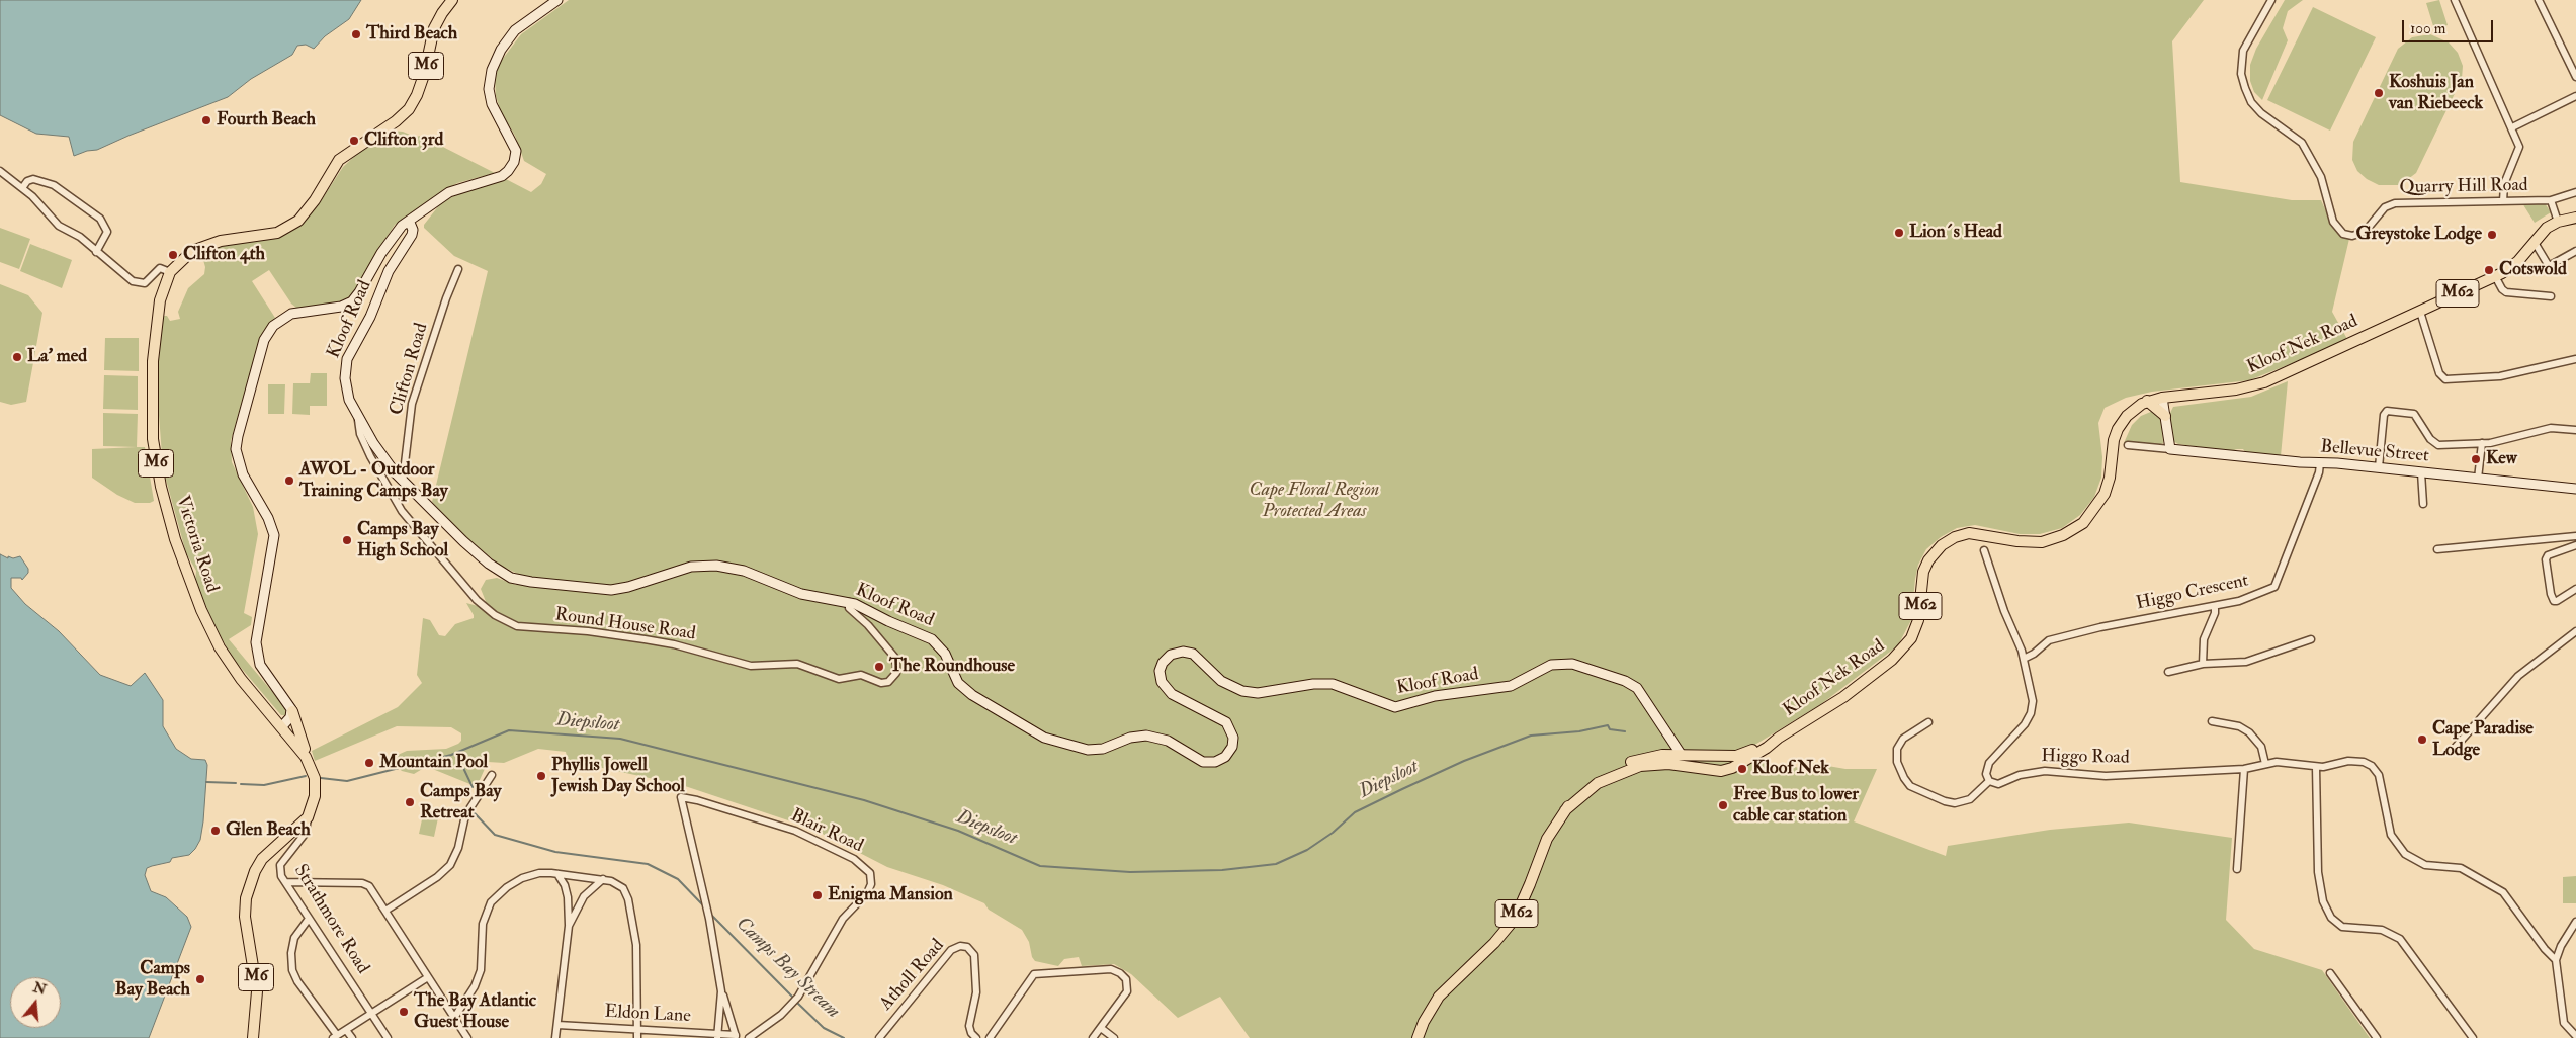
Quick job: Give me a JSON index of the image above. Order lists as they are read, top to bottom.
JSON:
{
  "streets": {
    "main road": [
      "M6",
      "M62",
      "Kloof Road",
      "Kloof Nek Road",
      "Bellevue Street",
      "Victoria Road"
    ],
    "street": [
      "Quarry Hill Road",
      "Clifton Road",
      "Higgo Crescent",
      "Round House Road",
      "Higgo Road",
      "Blair Road",
      "Strathmore Road",
      "Atholl Road",
      "Eldon Lane"
    ]
  },
  "crossings": [
    ["M6", "Victoria Road"],
    ["M6", "Strathmore Road"],
    ["Quarry Hill Road", "Kloof Nek Road"],
    ["M62", "Kloof Road"],
    ["M62", "Kloof Nek Road"],
    ["Kloof Road", "Clifton Road"],
    ["Kloof Road", "Round House Road"],
    ["Bellevue Street", "Higgo Crescent"],
    ["Victoria Road", "Strathmore Road"]
  ],
  "water": ["Diepsloot", "Camps Bay Stream"],
  "parks": ["Cape Floral Region Protected Areas"],
  "places": [
    "Third Beach",
    "Koshuis Jan van Riebeeck",
    "Fourth Beach",
    "Clifton 3rd",
    "Lion´s Head",
    "Greystoke Lodge",
    "Clifton 4th",
    "Cotswold",
    "La' med",
    "Kew",
    "AWOL - Outdoor Training Camps Bay",
    "Camps Bay High School",
    "The Roundhouse",
    "Cape Paradise Lodge",
    "Mountain Pool",
    "Kloof Nek",
    "Phyllis Jowell Jewish Day School",
    "Camps Bay Retreat",
    "Free Bus to lower cable car station",
    "Glen Beach",
    "Enigma Mansion",
    "Camps Bay Beach",
    "The Bay Atlantic Guest House"
  ],
  "scale_bar": "100 m",
  "north": "top"
}
